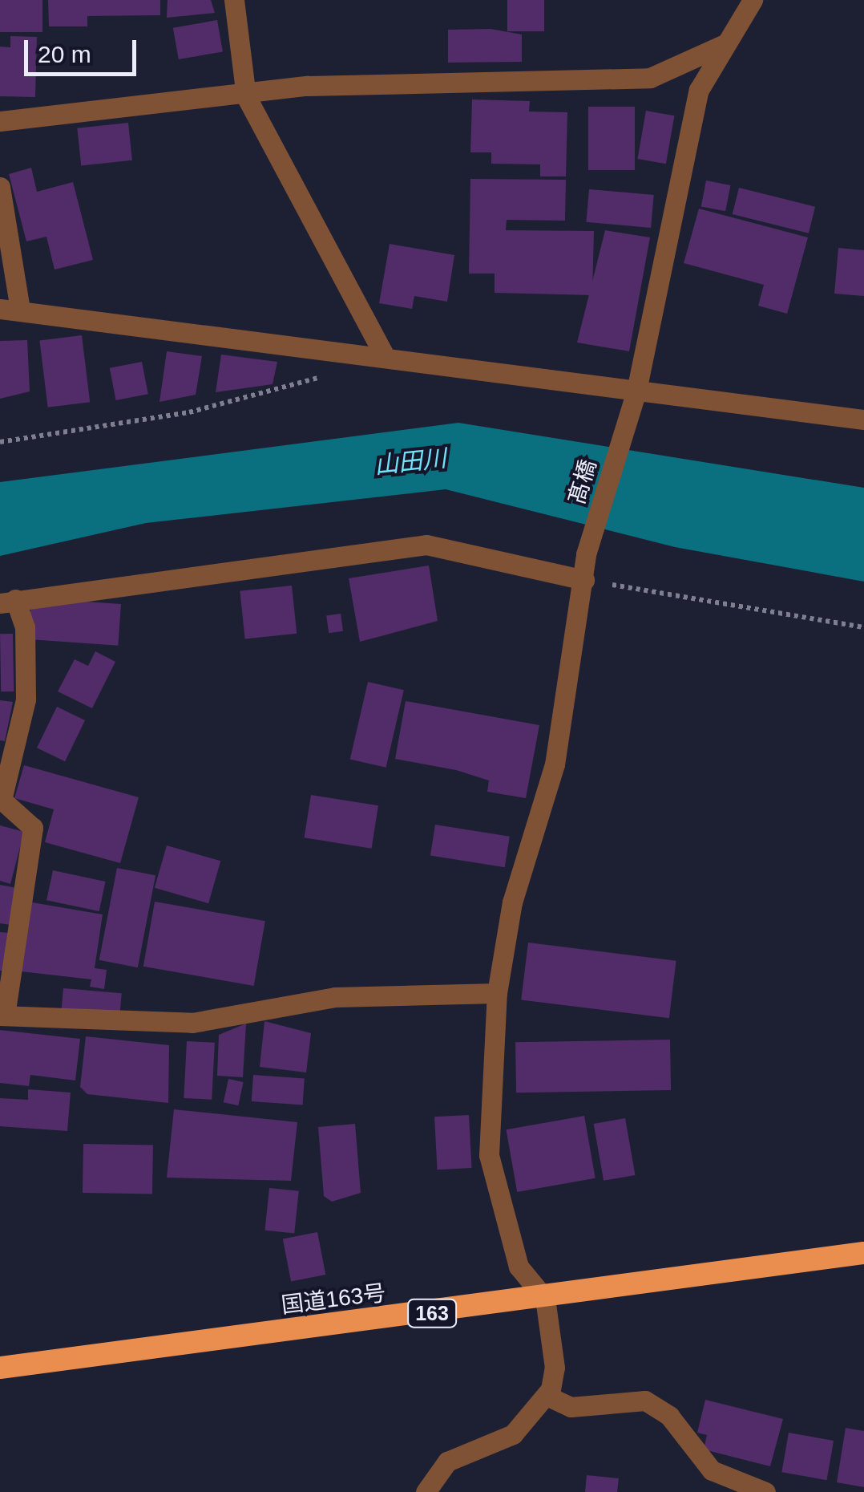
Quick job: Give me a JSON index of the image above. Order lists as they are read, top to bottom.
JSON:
{
  "streets": {
    "highway": ["国道163号", "163"],
    "street": ["髙橋"]
  },
  "crossings": [
    ["髙橋", "国道163号"]
  ],
  "water": ["山田川"],
  "scale_bar": "20 m"
}
